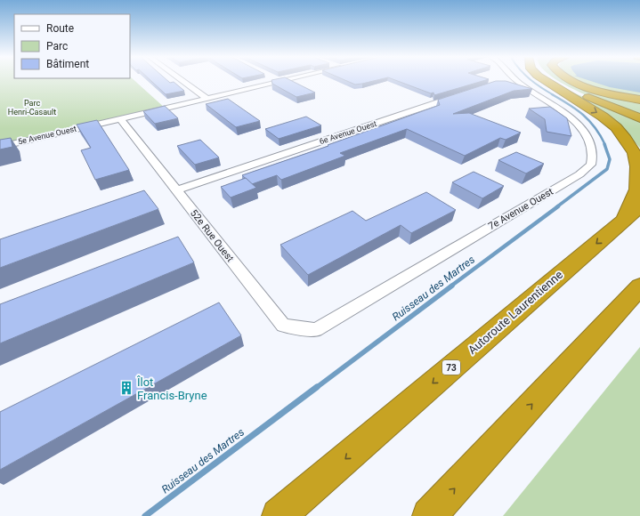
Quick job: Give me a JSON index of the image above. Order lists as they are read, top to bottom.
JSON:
{
  "streets": {
    "highway": ["Autoroute Laurentienne", "73"],
    "street": [
      "6e Avenue Ouest",
      "5e Avenue Ouest",
      "7e Avenue Ouest",
      "52e Rue Ouest"
    ]
  },
  "crossings": [
    ["6e Avenue Ouest", "52e Rue Ouest"],
    ["5e Avenue Ouest", "52e Rue Ouest"],
    ["7e Avenue Ouest", "52e Rue Ouest"]
  ],
  "water": ["Ruisseau des Martres"],
  "parks": ["Parc Henri-Casault"],
  "places": {
    "building": ["Îlot Francis-Bryne"]
  },
  "legend": ["Route", "Parc", "Bâtiment"]
}
